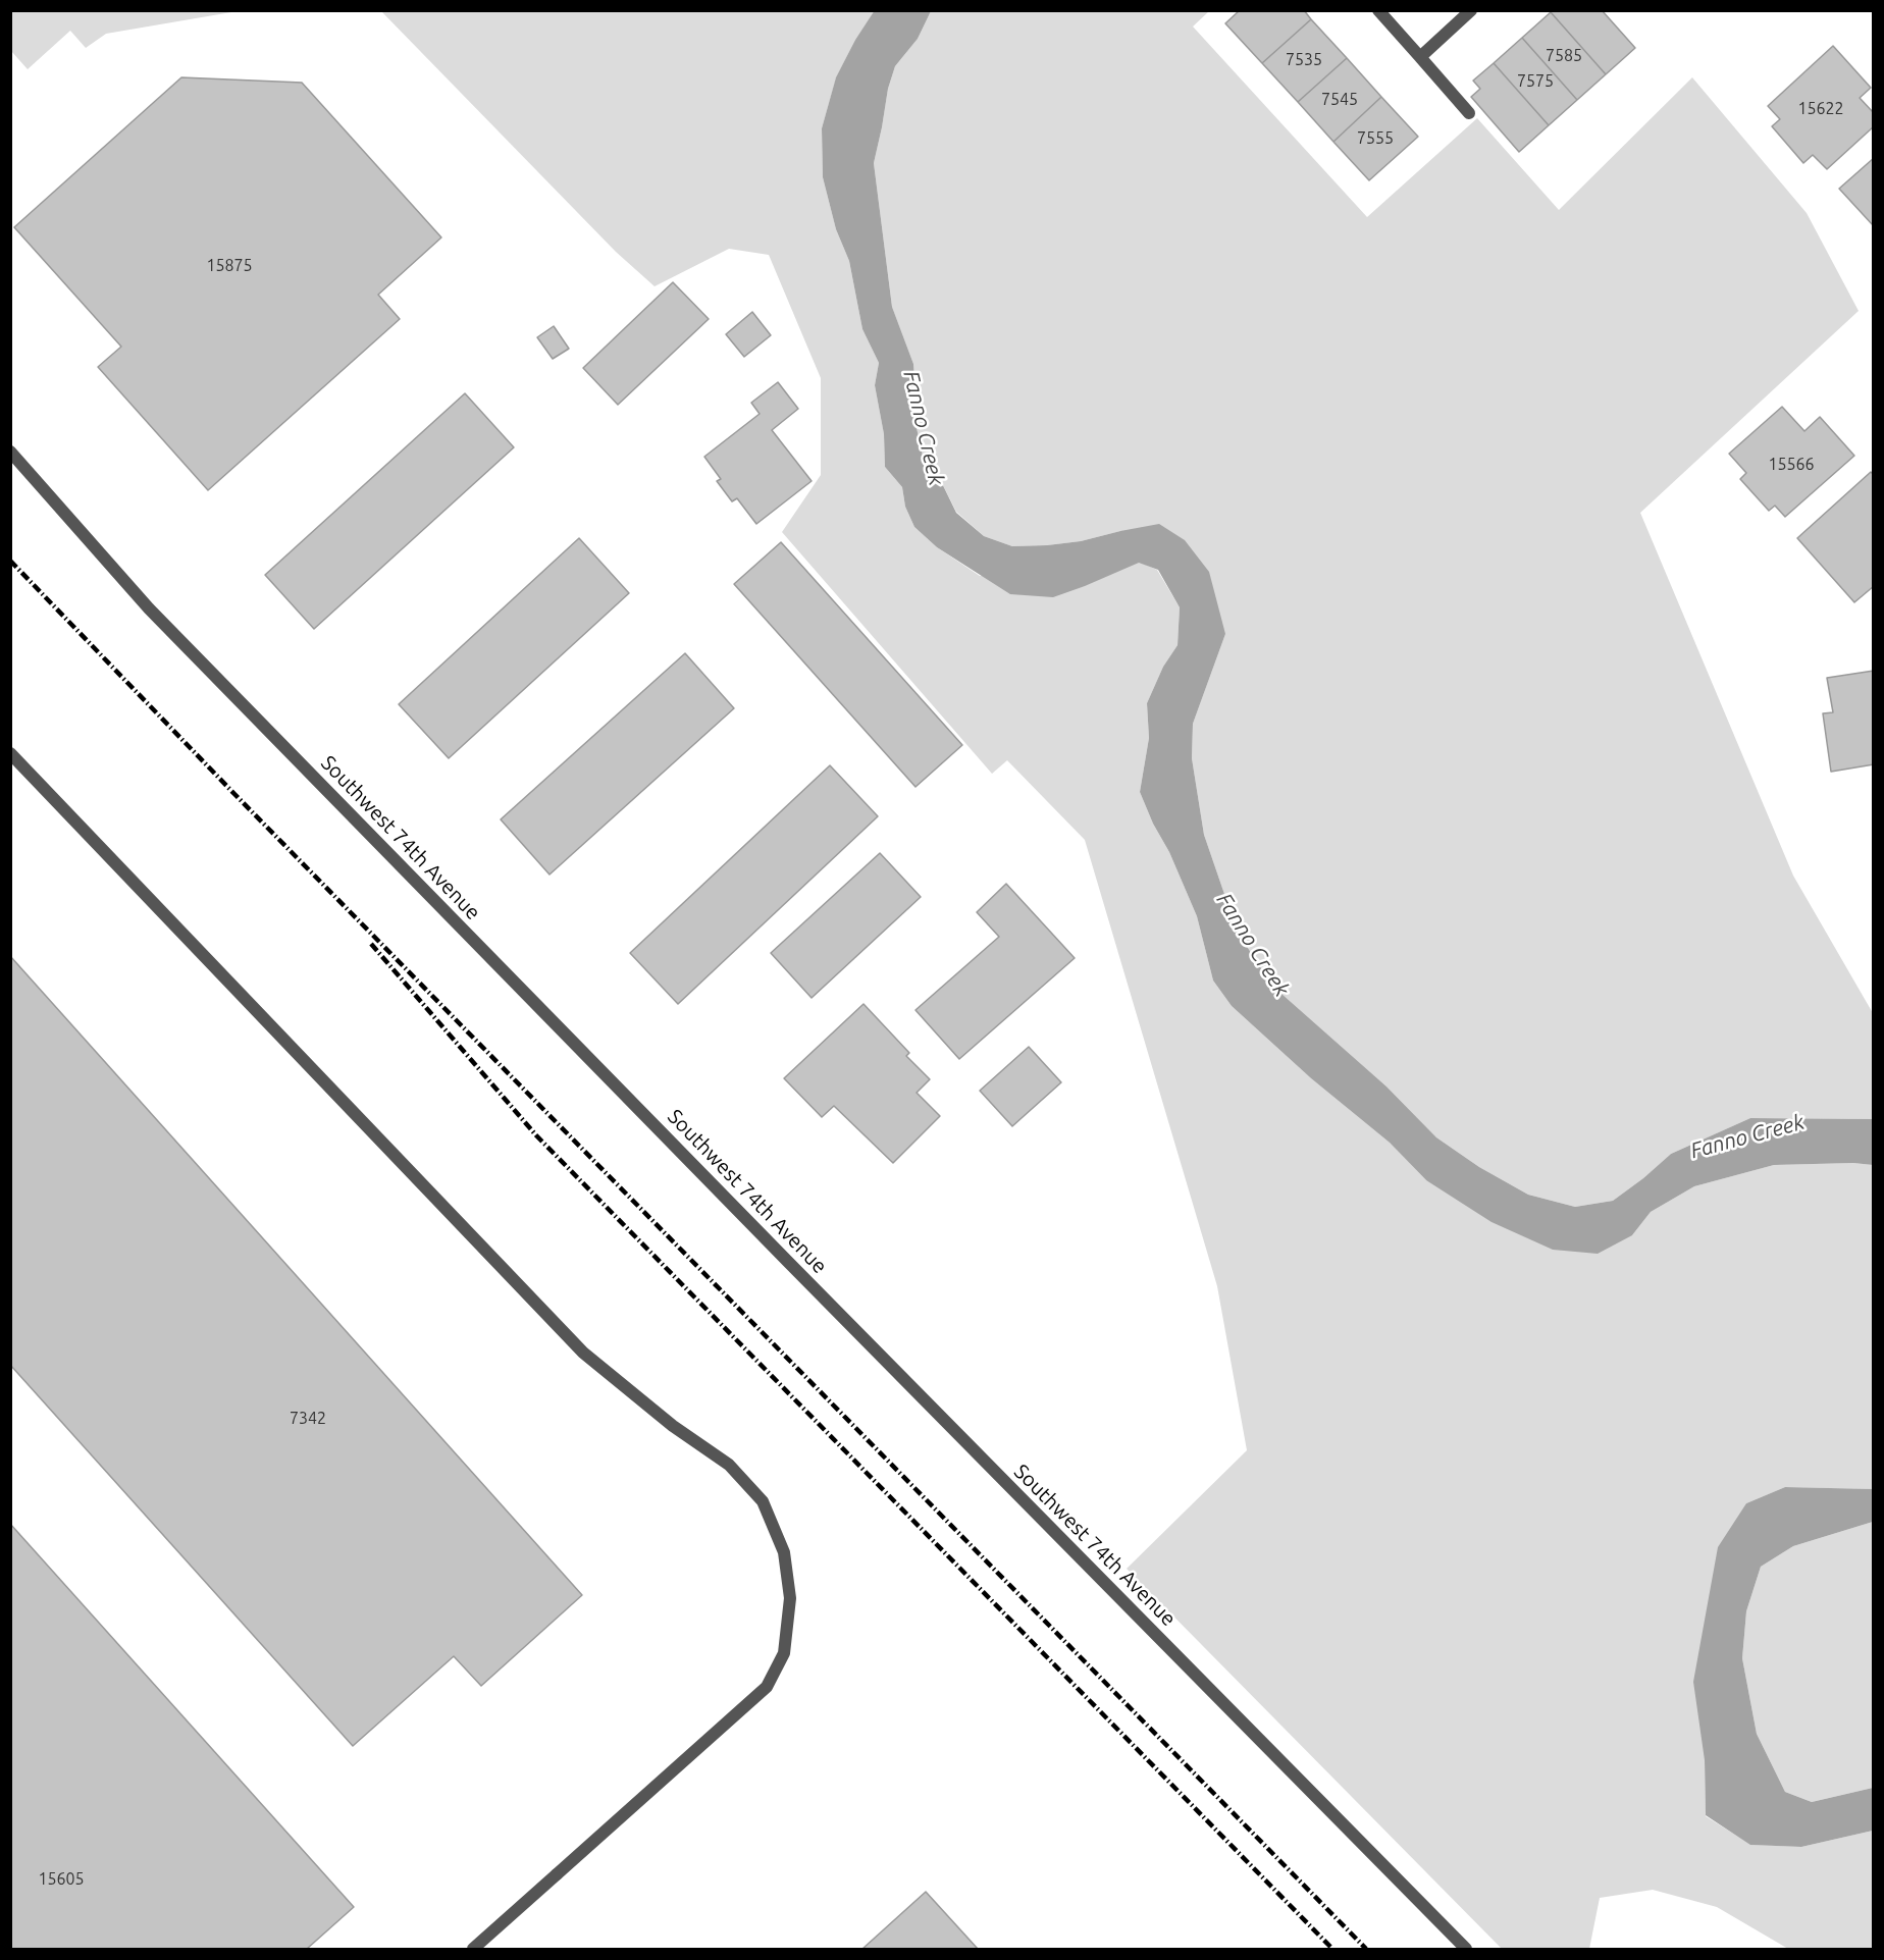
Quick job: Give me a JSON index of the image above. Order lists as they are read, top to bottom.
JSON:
{
  "streets": {
    "street": ["Southwest 74th Avenue"]
  },
  "water": ["Fanno Creek"],
  "house_numbers": [
    "7585",
    "7535",
    "7575",
    "7545",
    "15622",
    "7555",
    "15875",
    "15566",
    "7342",
    "15605"
  ]
}
